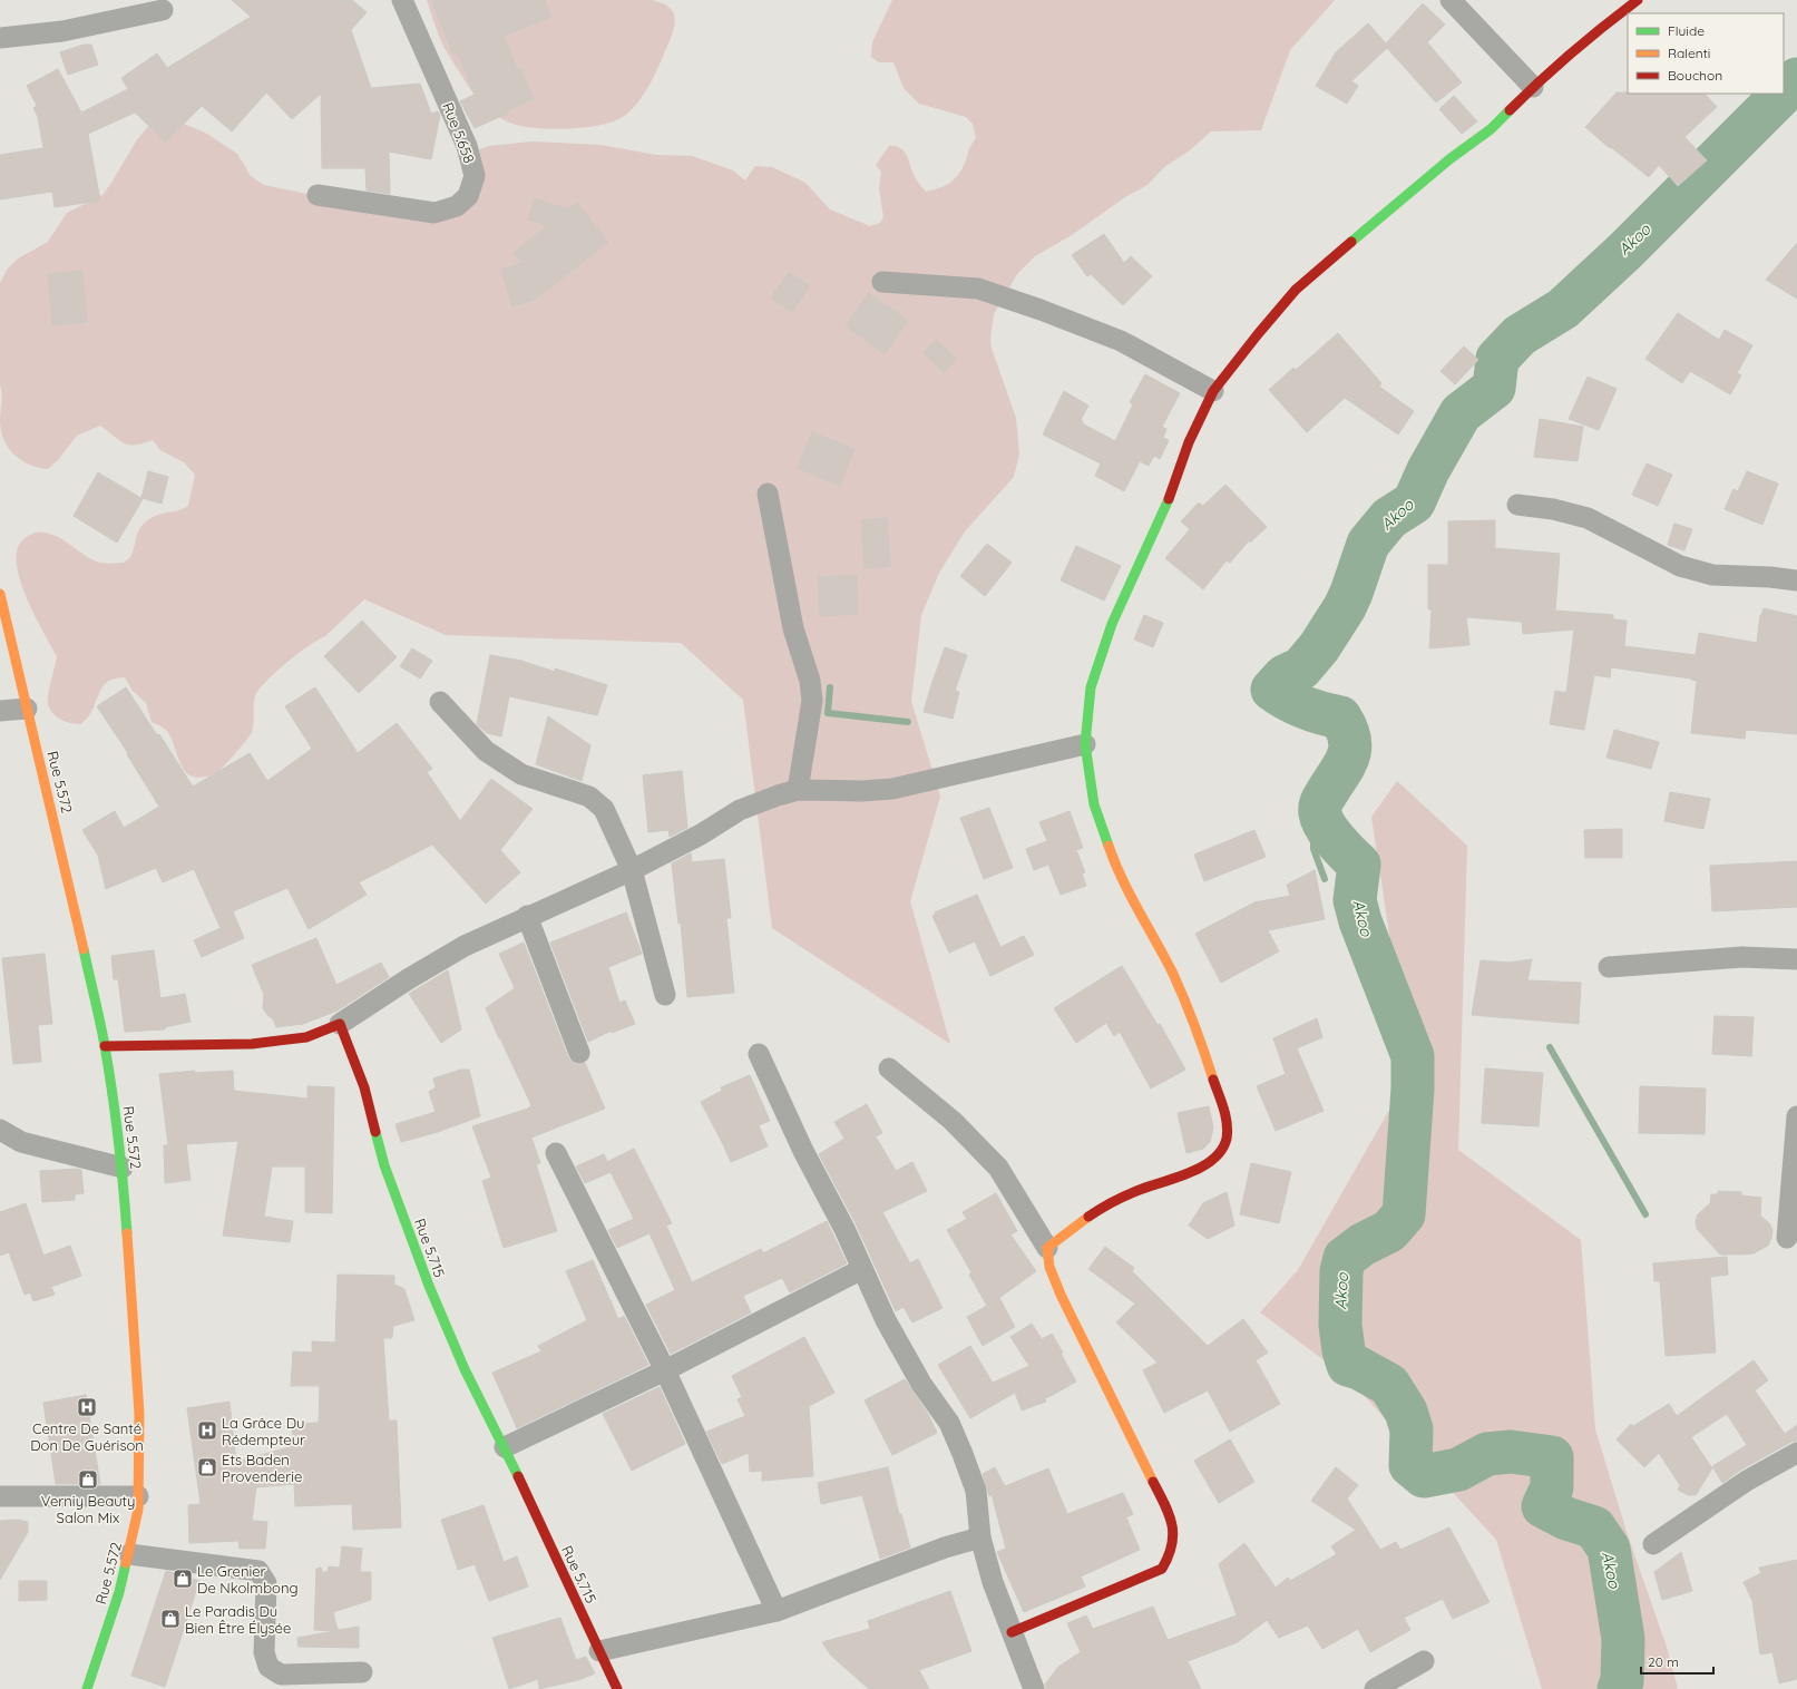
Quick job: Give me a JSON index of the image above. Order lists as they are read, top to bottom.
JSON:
{
  "streets": {
    "street": ["Rue 5.658", "Rue 5.572", "Rue 5.715"]
  },
  "water": ["Akoo"],
  "places": {
    "hospital": ["Centre De Santé Don De Guérison", "La Grâce Du Rédempteur"],
    "shop": [
      "Ets Baden Provenderie",
      "Verniy Beauty Salon Mix",
      "Le Grenier De Nkolmbong",
      "Le Paradis Du Bien Être Élysée"
    ]
  },
  "legend": ["Fluide", "Ralenti", "Bouchon"],
  "scale_bar": "20 m"
}
